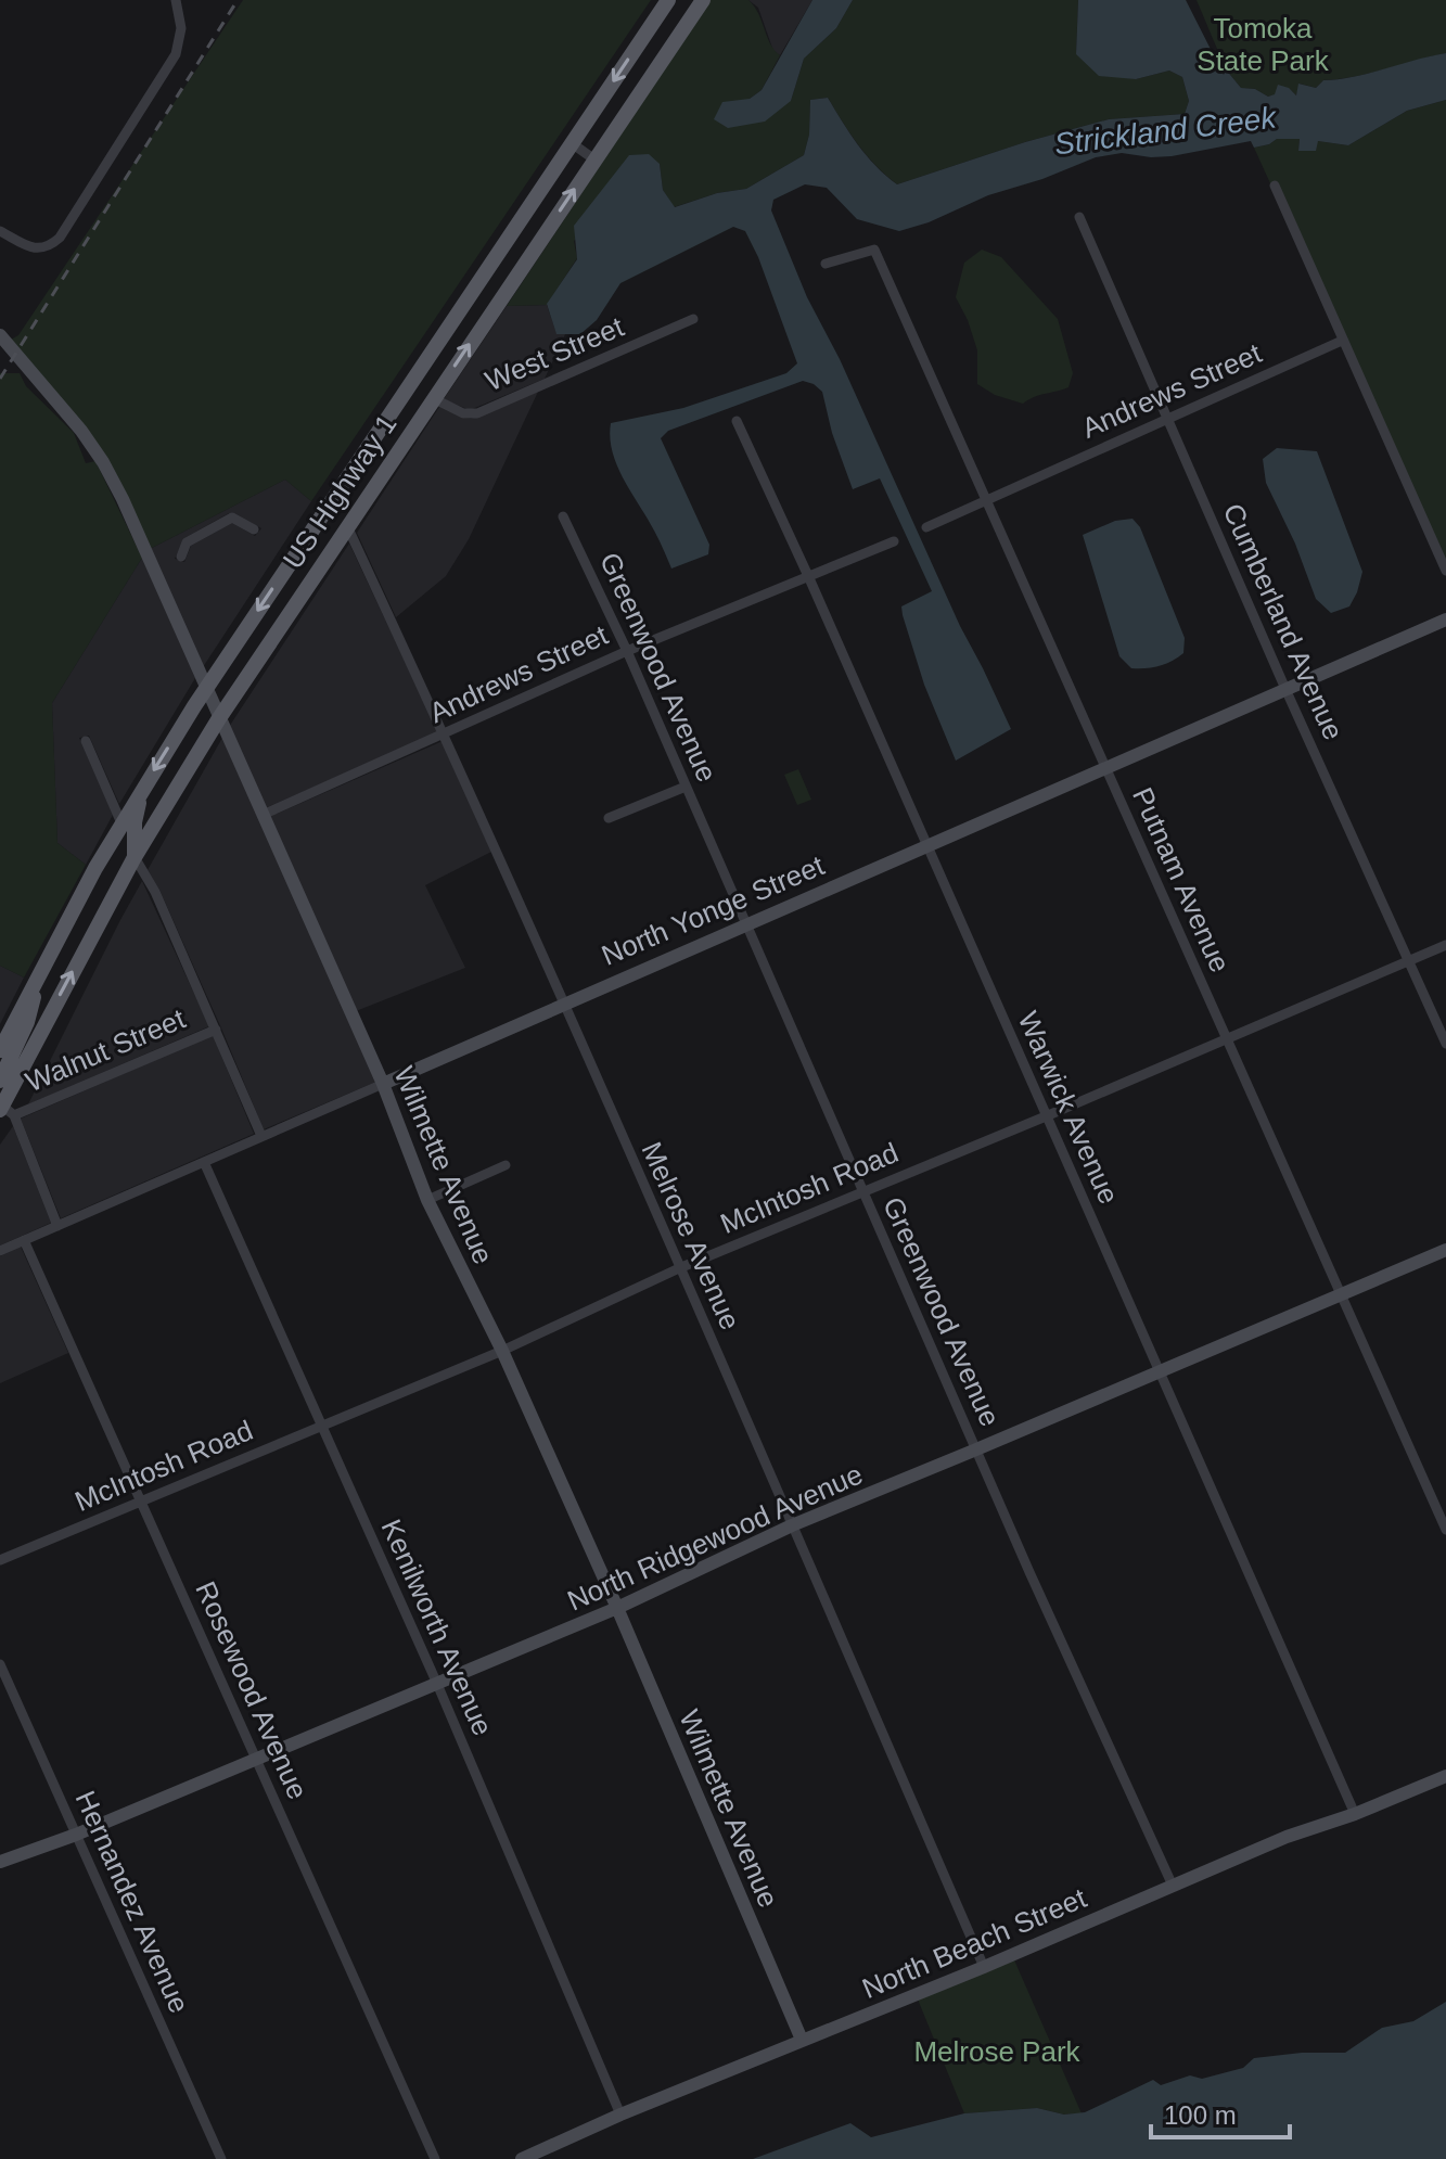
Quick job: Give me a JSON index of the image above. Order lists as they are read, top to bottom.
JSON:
{
  "streets": {
    "main road": ["US Highway 1"],
    "street": [
      "West Street",
      "Andrews Street",
      "Cumberland Avenue",
      "Greenwood Avenue",
      "Putnam Avenue",
      "North Yonge Street",
      "Walnut Street",
      "Warwick Avenue",
      "Wilmette Avenue",
      "McIntosh Road",
      "Melrose Avenue",
      "North Ridgewood Avenue",
      "Kenilworth Avenue",
      "Rosewood Avenue",
      "Hernandez Avenue",
      "North Beach Street"
    ]
  },
  "crossings": [
    ["West Street", "US Highway 1"],
    ["Andrews Street", "Cumberland Avenue"],
    ["Andrews Street", "Greenwood Avenue"],
    ["Andrews Street", "Putnam Avenue"],
    ["Andrews Street", "Warwick Avenue"],
    ["Andrews Street", "Wilmette Avenue"],
    ["Andrews Street", "Melrose Avenue"],
    ["US Highway 1", "Walnut Street"],
    ["US Highway 1", "Wilmette Avenue"],
    ["US Highway 1", "Melrose Avenue"],
    ["Cumberland Avenue", "North Yonge Street"],
    ["Cumberland Avenue", "McIntosh Road"],
    ["Greenwood Avenue", "North Yonge Street"],
    ["Greenwood Avenue", "McIntosh Road"],
    ["Greenwood Avenue", "North Ridgewood Avenue"],
    ["Greenwood Avenue", "North Beach Street"],
    ["Putnam Avenue", "North Yonge Street"],
    ["Putnam Avenue", "McIntosh Road"],
    ["Putnam Avenue", "North Ridgewood Avenue"],
    ["North Yonge Street", "Warwick Avenue"],
    ["North Yonge Street", "Wilmette Avenue"],
    ["North Yonge Street", "Melrose Avenue"],
    ["North Yonge Street", "Kenilworth Avenue"],
    ["North Yonge Street", "Rosewood Avenue"],
    ["Warwick Avenue", "McIntosh Road"],
    ["Warwick Avenue", "North Ridgewood Avenue"],
    ["Warwick Avenue", "North Beach Street"],
    ["Wilmette Avenue", "McIntosh Road"],
    ["Wilmette Avenue", "North Ridgewood Avenue"],
    ["Wilmette Avenue", "North Beach Street"],
    ["McIntosh Road", "Melrose Avenue"],
    ["McIntosh Road", "Kenilworth Avenue"],
    ["McIntosh Road", "Rosewood Avenue"],
    ["Melrose Avenue", "North Ridgewood Avenue"],
    ["Melrose Avenue", "North Beach Street"],
    ["North Ridgewood Avenue", "Kenilworth Avenue"],
    ["North Ridgewood Avenue", "Rosewood Avenue"],
    ["North Ridgewood Avenue", "Hernandez Avenue"],
    ["Kenilworth Avenue", "North Beach Street"]
  ],
  "water": ["Strickland Creek"],
  "parks": ["Tomoka State Park", "Melrose Park"],
  "scale_bar": "100 m"
}
